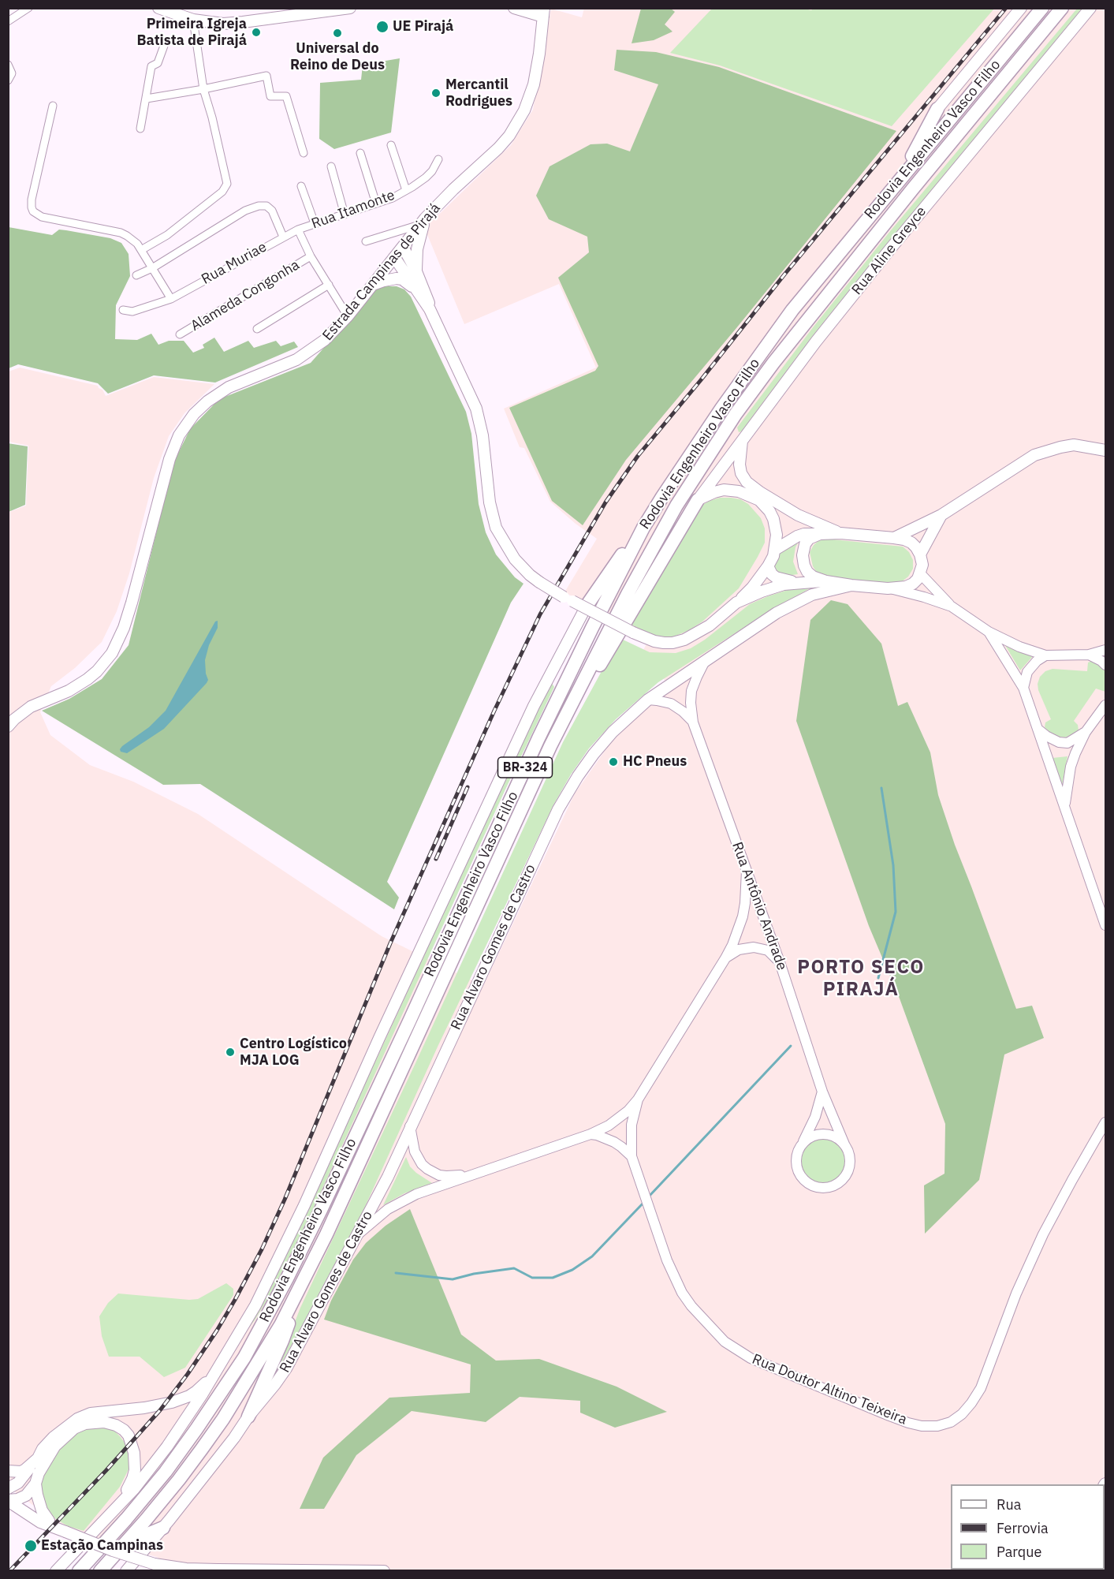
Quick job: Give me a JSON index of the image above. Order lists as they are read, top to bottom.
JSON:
{
  "streets": {
    "highway": ["Rodovia Engenheiro Vasco Filho", "BR-324"],
    "main road": ["Rua Aline Greyce", "Estrada Campinas de Pirajá", "Rua Alvaro Gomes de Castro"],
    "street": [
      "Rua Itamonte",
      "Rua Muriae",
      "Alameda Congonha",
      "Rua Antônio Andrade",
      "Rua Doutor Altino Teixeira"
    ]
  },
  "crossings": [
    ["Rua Itamonte", "Rua Muriae"],
    ["Rua Itamonte", "Estrada Campinas de Pirajá"],
    ["Rua Itamonte", "Alameda Congonha"],
    ["Rua Antônio Andrade", "Rua Alvaro Gomes de Castro"]
  ],
  "districts": ["PORTO SECO PIRAJÁ"],
  "places": [
    "UE Pirajá",
    "Primeira Igreja Batista de Pirajá",
    "Universal do Reino de Deus",
    "Mercantil Rodrigues",
    "HC Pneus",
    "Centro Logístico MJA LOG",
    "Estação Campinas"
  ],
  "legend": ["Rua", "Ferrovia", "Parque"]
}
